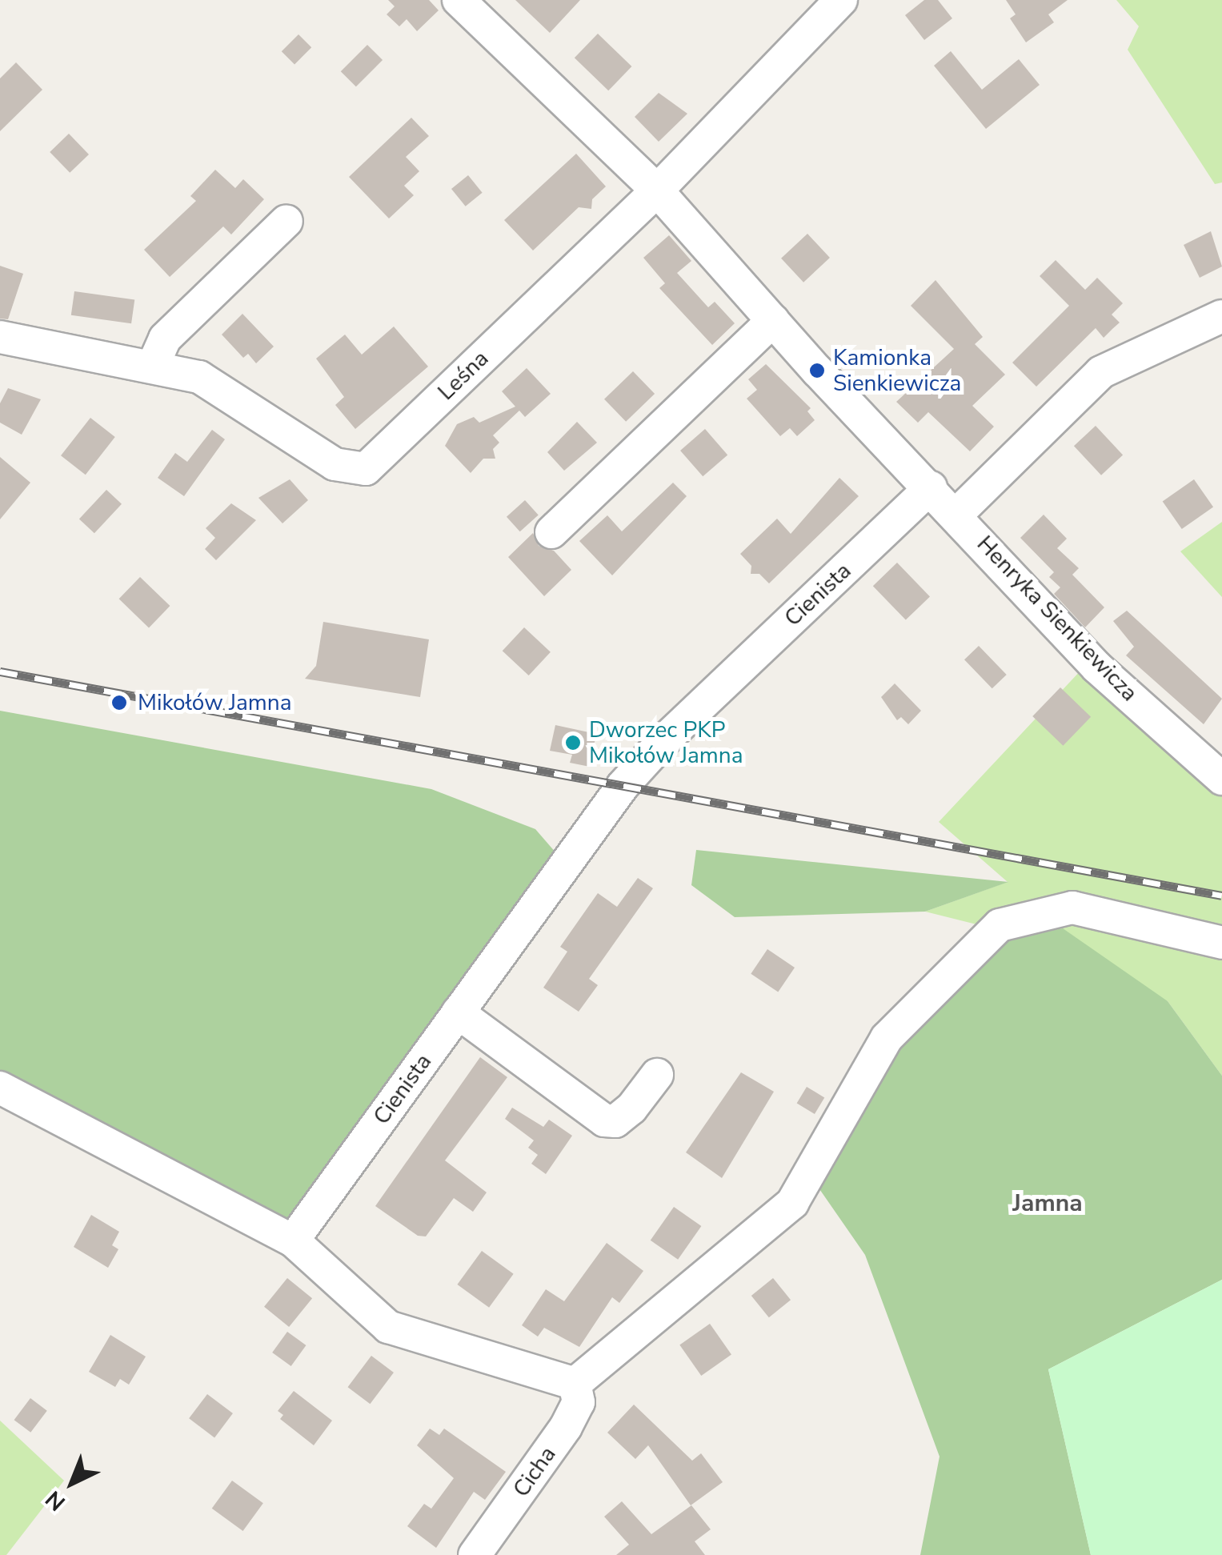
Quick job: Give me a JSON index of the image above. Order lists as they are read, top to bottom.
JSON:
{
  "streets": {
    "street": [
      "Leśna",
      "Cienista",
      "Henryka Sienkiewicza",
      "Cicha"
    ]
  },
  "crossings": [
    ["Cienista", "Henryka Sienkiewicza"]
  ],
  "districts": ["Jamna"],
  "places": ["Kamionka Sienkiewicza", "Mikołów Jamna", "Dworzec PKP Mikołów Jamna"],
  "north": "bottom left"
}
